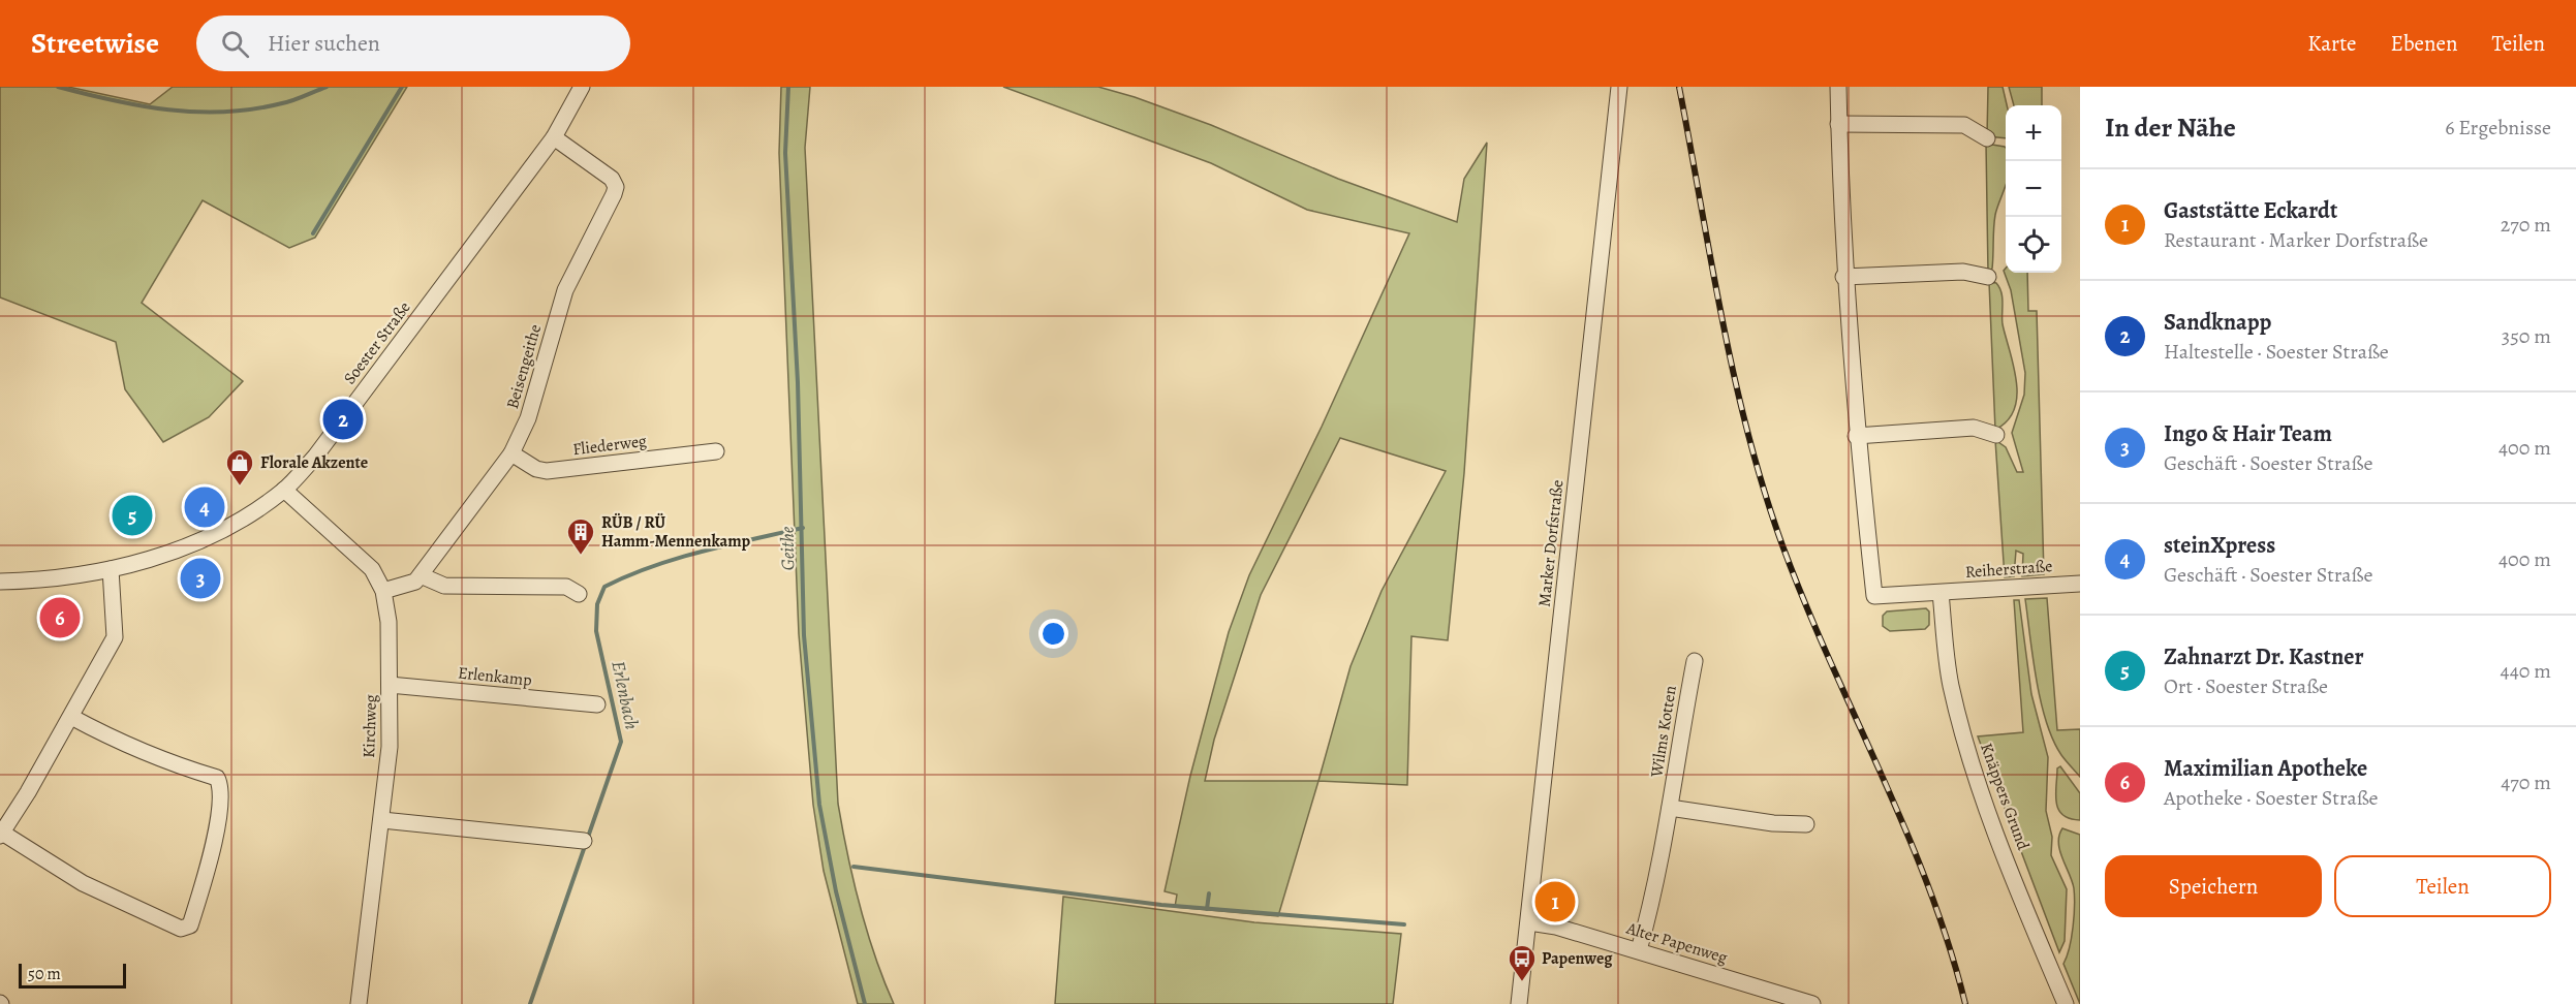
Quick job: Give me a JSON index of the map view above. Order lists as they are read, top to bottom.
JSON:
{
  "streets": {
    "street": [
      "Soester Straße",
      "Beisengeithe",
      "Fliederweg",
      "Marker Dorfstraße",
      "Reiherstraße",
      "Erlenkamp",
      "Kirchweg",
      "Wilms Kotten",
      "Knäppers Grund",
      "Alter Papenweg"
    ]
  },
  "crossings": [
    ["Soester Straße", "Beisengeithe"],
    ["Soester Straße", "Kirchweg"],
    ["Beisengeithe", "Fliederweg"],
    ["Beisengeithe", "Kirchweg"],
    ["Marker Dorfstraße", "Alter Papenweg"],
    ["Reiherstraße", "Knäppers Grund"],
    ["Erlenkamp", "Kirchweg"],
    ["Wilms Kotten", "Alter Papenweg"]
  ],
  "water": ["Geithe", "Erlenbach"],
  "places": {
    "shop": ["Florale Akzente"],
    "building": ["RÜB / RÜ Hamm-Mennenkamp"],
    "bus stop": ["Papenweg"]
  },
  "scale_bar": "50 m",
  "page": {
    "header": "Streetwise",
    "search": "Hier suchen",
    "nav": ["Karte", "Ebenen", "Teilen"],
    "heading": ["In der Nähe", "6 Ergebnisse"],
    "map_buttons": ["+", "−"],
    "list": [
      {
        "mark": "1",
        "name": "Gaststätte Eckardt",
        "note": "Restaurant · Marker Dorfstraße",
        "value": "270 m"
      },
      {
        "mark": "2",
        "name": "Sandknapp",
        "note": "Haltestelle · Soester Straße",
        "value": "350 m"
      },
      {
        "mark": "3",
        "name": "Ingo & Hair Team",
        "note": "Geschäft · Soester Straße",
        "value": "400 m"
      },
      {
        "mark": "4",
        "name": "steinXpress",
        "note": "Geschäft · Soester Straße",
        "value": "400 m"
      },
      {
        "mark": "5",
        "name": "Zahnarzt Dr. Kastner",
        "note": "Ort · Soester Straße",
        "value": "440 m"
      },
      {
        "mark": "6",
        "name": "Maximilian Apotheke",
        "note": "Apotheke · Soester Straße",
        "value": "470 m"
      }
    ],
    "pins": [
      "2",
      "4",
      "5",
      "3",
      "6",
      "1"
    ],
    "buttons": ["Speichern", "Teilen"],
    "scale": "50 m"
  }
}
